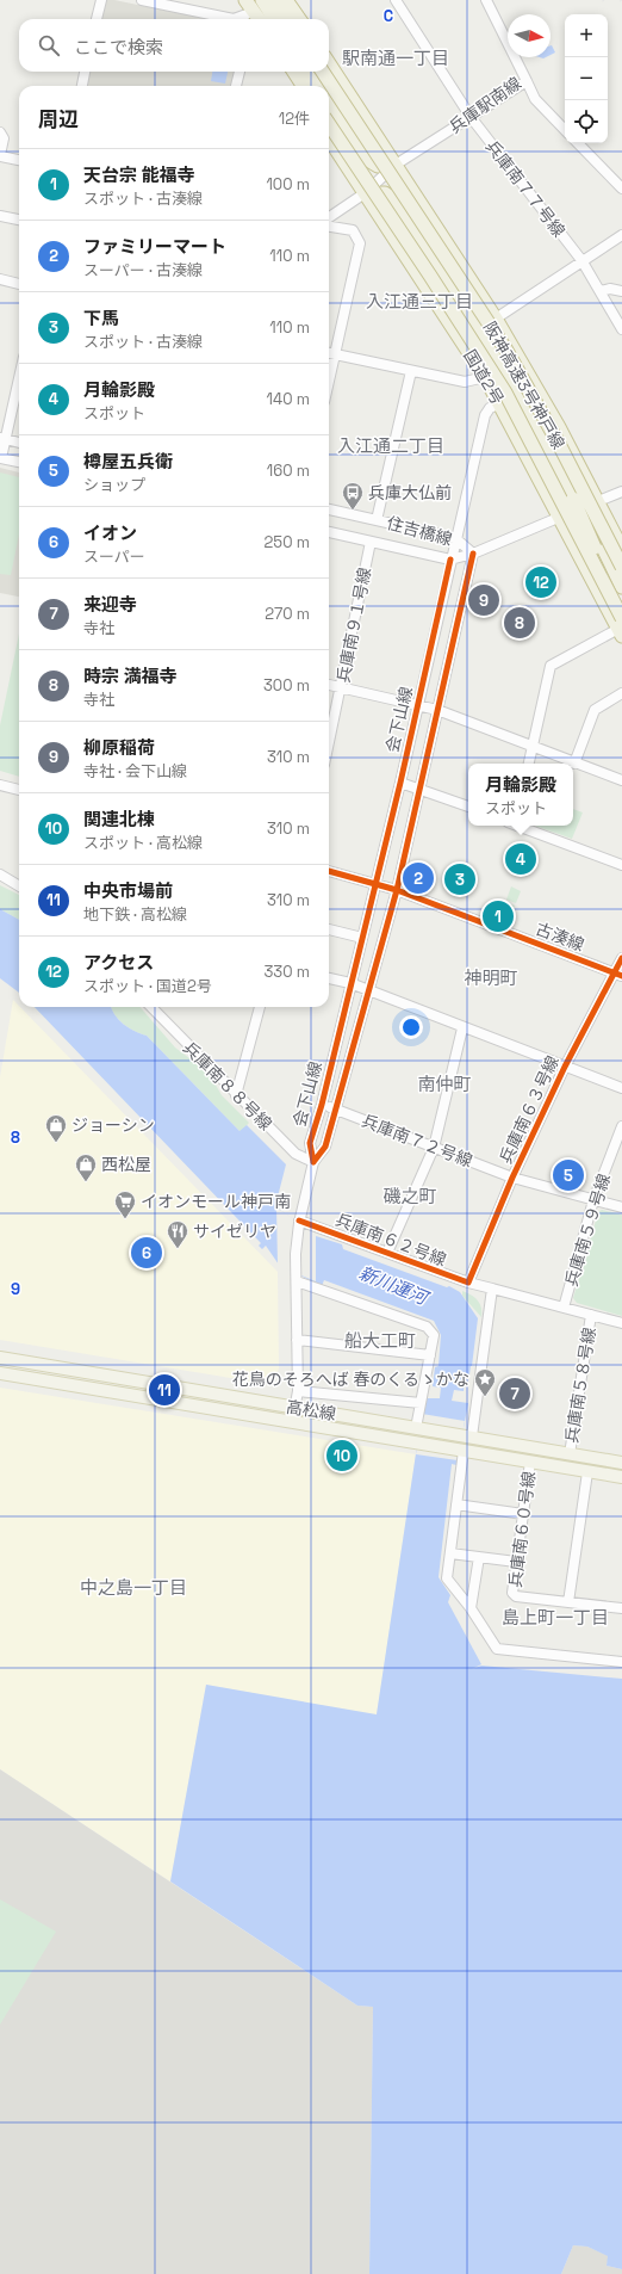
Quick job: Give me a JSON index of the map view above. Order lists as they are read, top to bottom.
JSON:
{
  "streets": {
    "highway": ["国道2号", "阪神高速3号神戸線"],
    "main road": ["高松線"],
    "street": [
      "兵庫駅南線",
      "兵庫南７７号線",
      "住吉橋線",
      "兵庫南９１号線",
      "会下山線",
      "古湊線",
      "兵庫南８８号線",
      "兵庫南６３号線",
      "兵庫南７２号線",
      "兵庫南５９号線",
      "兵庫南６２号線",
      "兵庫南５８号線",
      "兵庫南６０号線"
    ]
  },
  "crossings": [
    ["兵庫駅南線", "兵庫南７７号線"],
    ["兵庫駅南線", "国道2号"],
    ["国道2号", "阪神高速3号神戸線"],
    ["国道2号", "会下山線"],
    ["住吉橋線", "兵庫南９１号線"],
    ["住吉橋線", "会下山線"],
    ["会下山線", "古湊線"],
    ["会下山線", "兵庫南８８号線"],
    ["会下山線", "兵庫南７２号線"],
    ["会下山線", "兵庫南６２号線"],
    ["会下山線", "高松線"],
    ["古湊線", "兵庫南６３号線"],
    ["兵庫南６３号線", "兵庫南７２号線"],
    ["兵庫南６３号線", "兵庫南６２号線"],
    ["兵庫南７２号線", "兵庫南５９号線"],
    ["兵庫南５９号線", "兵庫南６２号線"],
    ["兵庫南６２号線", "兵庫南５８号線"],
    ["兵庫南５８号線", "高松線"],
    ["高松線", "兵庫南６０号線"]
  ],
  "districts": [
    "駅南通一丁目",
    "入江通三丁目",
    "入江通二丁目",
    "神明町",
    "南仲町",
    "磯之町",
    "船大工町",
    "中之島一丁目",
    "島上町一丁目"
  ],
  "water": ["新川運河"],
  "places": {
    "bus stop": ["兵庫大仏前"],
    "shop": ["ジョーシン", "西松屋"],
    "supermarket": ["イオンモール神戸南"],
    "restaurant": ["サイゼリヤ"],
    "place": ["花鳥のそろへば 春のくるゝかな"]
  },
  "north": "right",
  "page": {
    "map_buttons": ["+", "−"],
    "search": "ここで検索",
    "heading": ["周辺", "12件"],
    "list": [
      {
        "mark": "1",
        "name": "天台宗 能福寺",
        "note": "スポット · 古湊線",
        "value": "100 m"
      },
      {
        "mark": "2",
        "name": "ファミリーマート",
        "note": "スーパー · 古湊線",
        "value": "110 m"
      },
      {
        "mark": "3",
        "name": "下馬",
        "note": "スポット · 古湊線",
        "value": "110 m"
      },
      {
        "mark": "4",
        "name": "月輪影殿",
        "note": "スポット",
        "value": "140 m"
      },
      {
        "mark": "5",
        "name": "樽屋五兵衛",
        "note": "ショップ",
        "value": "160 m"
      },
      {
        "mark": "6",
        "name": "イオン",
        "note": "スーパー",
        "value": "250 m"
      },
      {
        "mark": "7",
        "name": "来迎寺",
        "note": "寺社",
        "value": "270 m"
      },
      {
        "mark": "8",
        "name": "時宗 満福寺",
        "note": "寺社",
        "value": "300 m"
      },
      {
        "mark": "9",
        "name": "柳原稲荷",
        "note": "寺社 · 会下山線",
        "value": "310 m"
      },
      {
        "mark": "10",
        "name": "関連北棟",
        "note": "スポット · 高松線",
        "value": "310 m"
      },
      {
        "mark": "11",
        "name": "中央市場前",
        "note": "地下鉄 · 高松線",
        "value": "310 m"
      },
      {
        "mark": "12",
        "name": "アクセス",
        "note": "スポット · 国道2号",
        "value": "330 m"
      }
    ],
    "pins": [
      "12",
      "9",
      "8",
      "4",
      "2",
      "3",
      "1",
      "5",
      "6",
      "11",
      "7",
      "10"
    ],
    "popup": ["月輪影殿", "スポット"]
  },
  "grid": {
    "columns": ["C"],
    "rows": ["8", "9"]
  }
}
